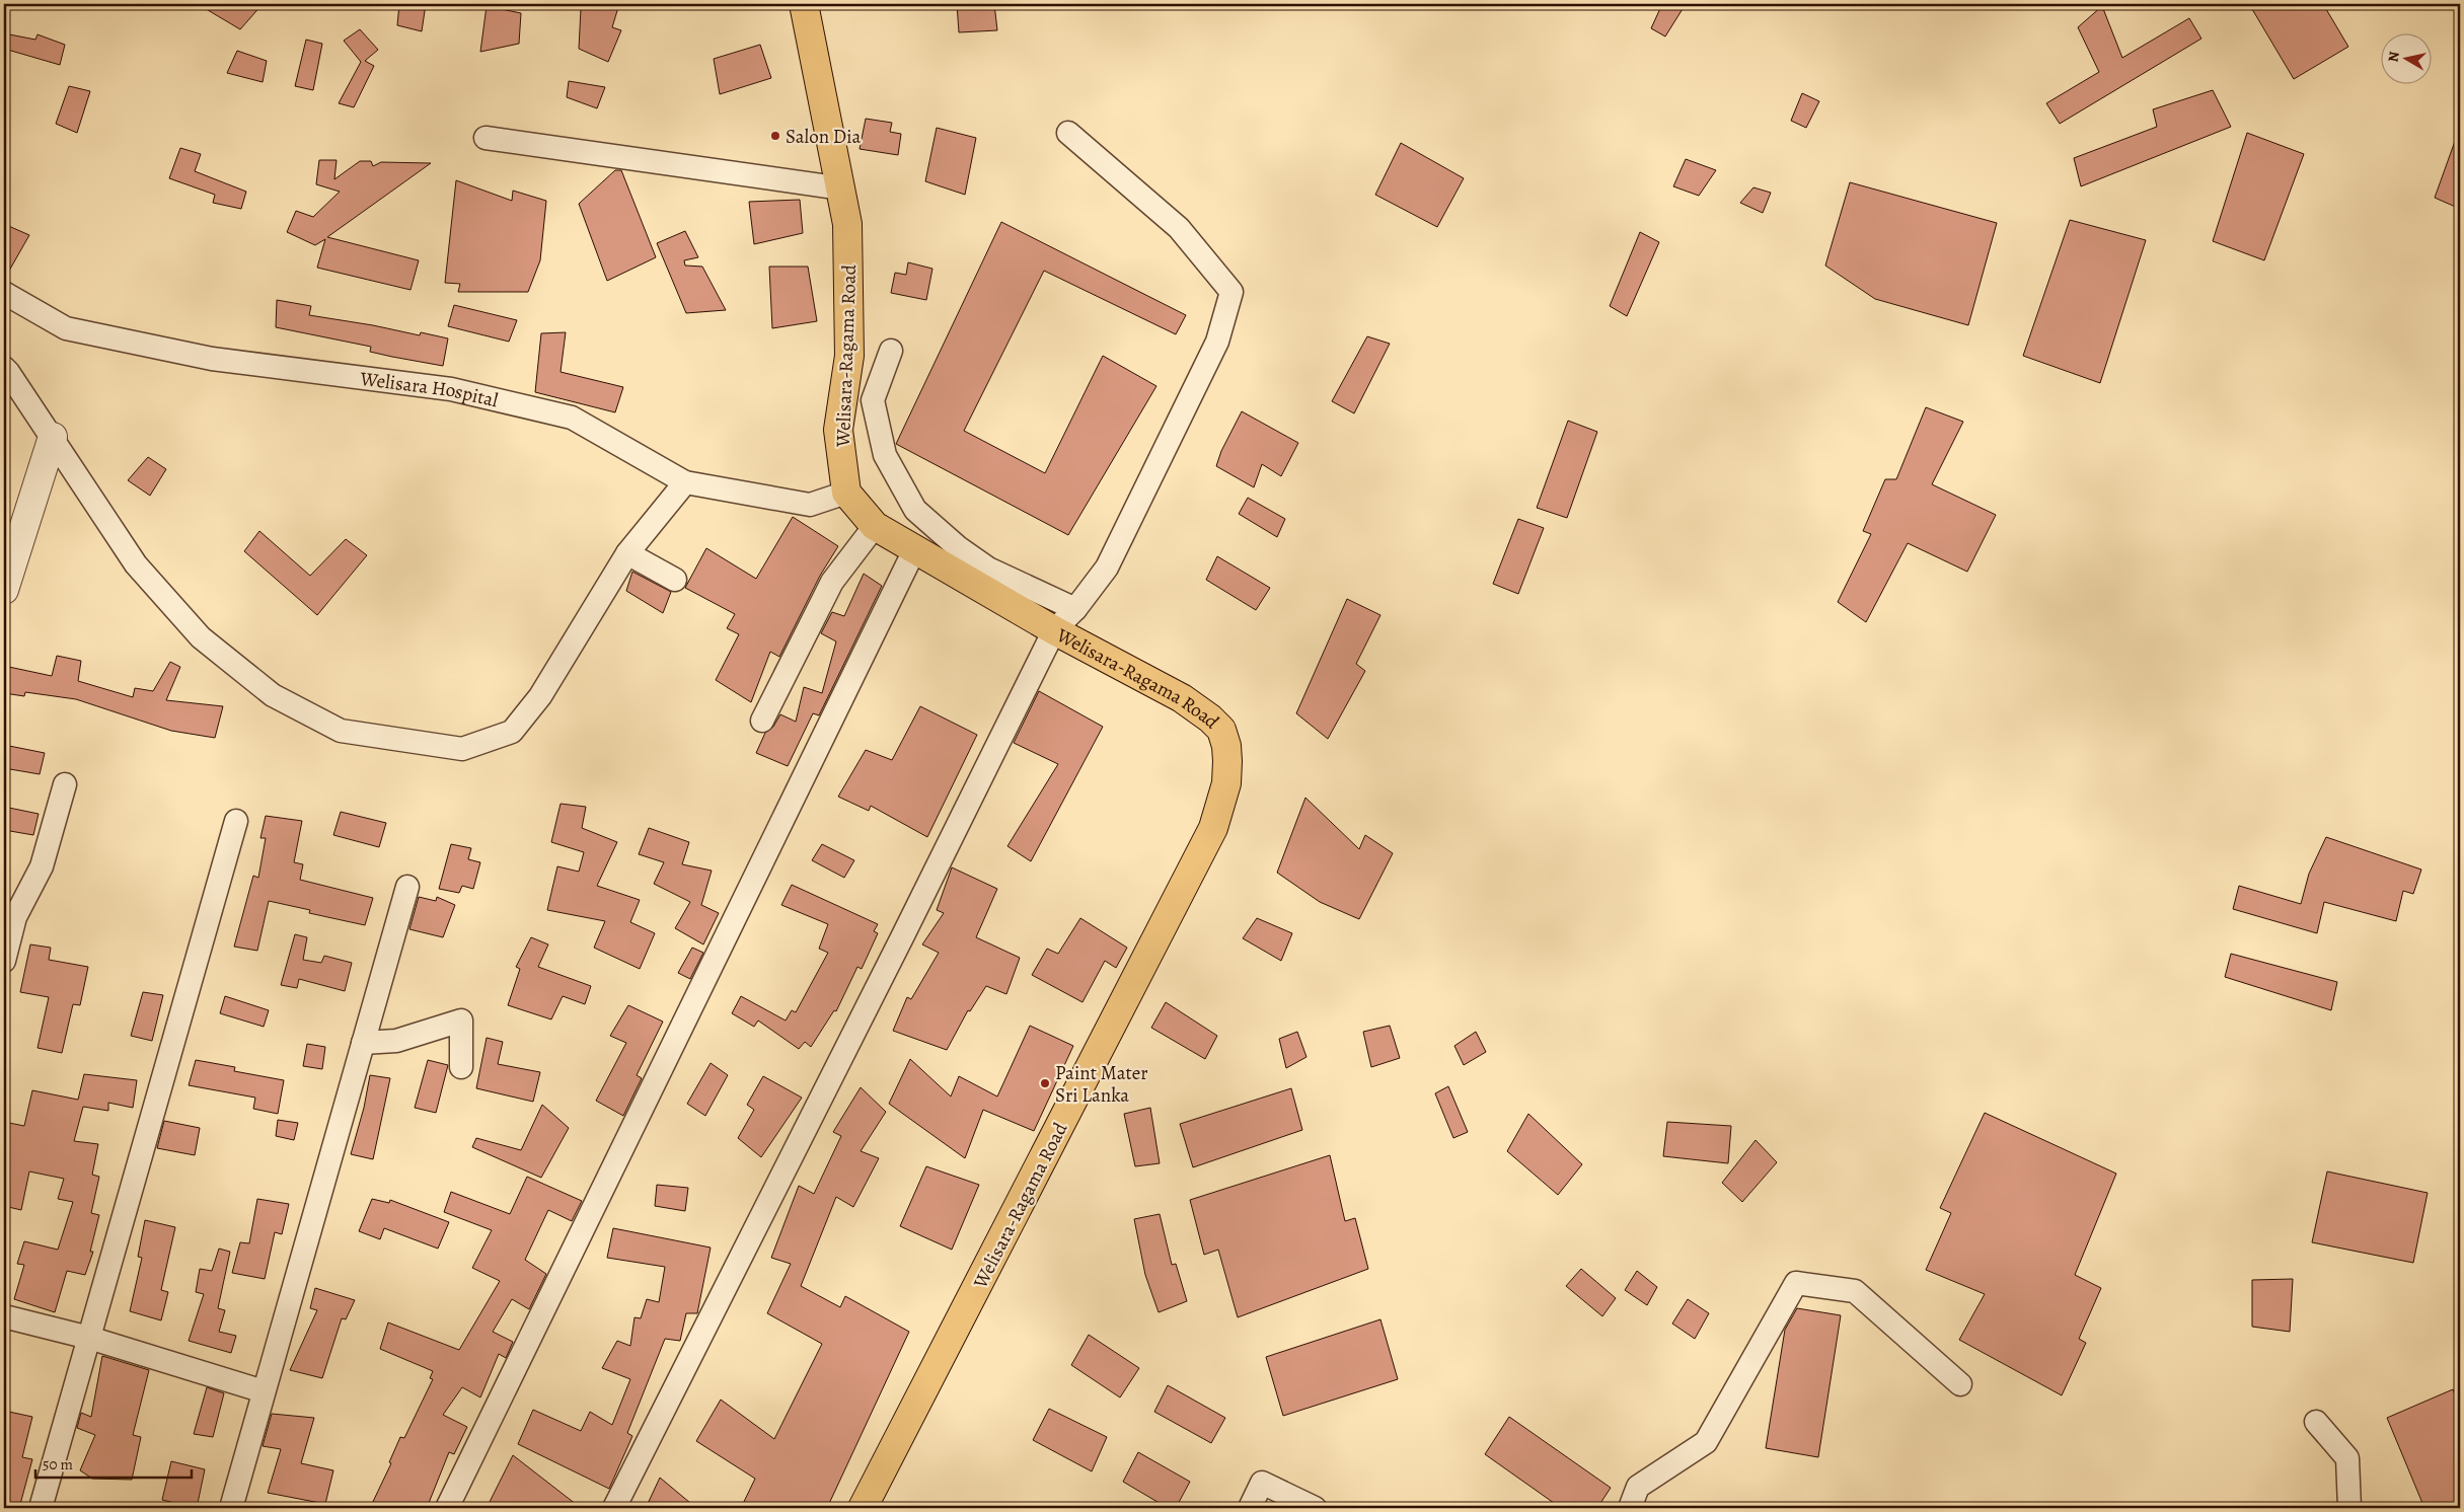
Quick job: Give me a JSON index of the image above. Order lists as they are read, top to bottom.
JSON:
{
  "streets": {
    "main road": ["Welisara-Ragama Road"],
    "street": ["Welisara Hospital"]
  },
  "crossings": [
    ["Welisara-Ragama Road", "Welisara Hospital"]
  ],
  "places": ["Salon Dia", "Paint Mater Sri Lanka"],
  "scale_bar": "50 m",
  "north": "left"
}
